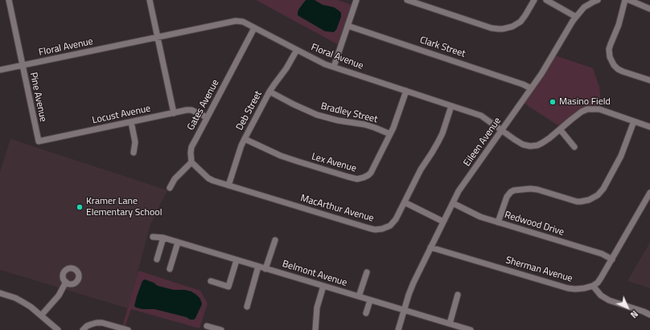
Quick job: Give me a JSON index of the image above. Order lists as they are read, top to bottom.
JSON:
{
  "streets": {
    "street": [
      "Floral Avenue",
      "Clark Street",
      "Pine Avenue",
      "Gates Avenue",
      "Deb Street",
      "Bradley Street",
      "Locust Avenue",
      "Eileen Avenue",
      "Lex Avenue",
      "MacArthur Avenue",
      "Redwood Drive",
      "Sherman Avenue",
      "Belmont Avenue"
    ]
  },
  "crossings": [
    ["Floral Avenue", "Pine Avenue"],
    ["Floral Avenue", "Gates Avenue"],
    ["Floral Avenue", "Deb Street"],
    ["Floral Avenue", "Eileen Avenue"],
    ["Floral Avenue", "Lex Avenue"],
    ["Floral Avenue", "MacArthur Avenue"],
    ["Clark Street", "Eileen Avenue"],
    ["Pine Avenue", "Locust Avenue"],
    ["Gates Avenue", "Locust Avenue"],
    ["Gates Avenue", "MacArthur Avenue"],
    ["Deb Street", "Bradley Street"],
    ["Deb Street", "Lex Avenue"],
    ["Deb Street", "MacArthur Avenue"],
    ["Bradley Street", "Lex Avenue"],
    ["Eileen Avenue", "Redwood Drive"],
    ["Eileen Avenue", "Sherman Avenue"],
    ["Eileen Avenue", "Belmont Avenue"]
  ],
  "places": ["Masino Field", "Kramer Lane Elementary School"],
  "north": "bottom right"
}
